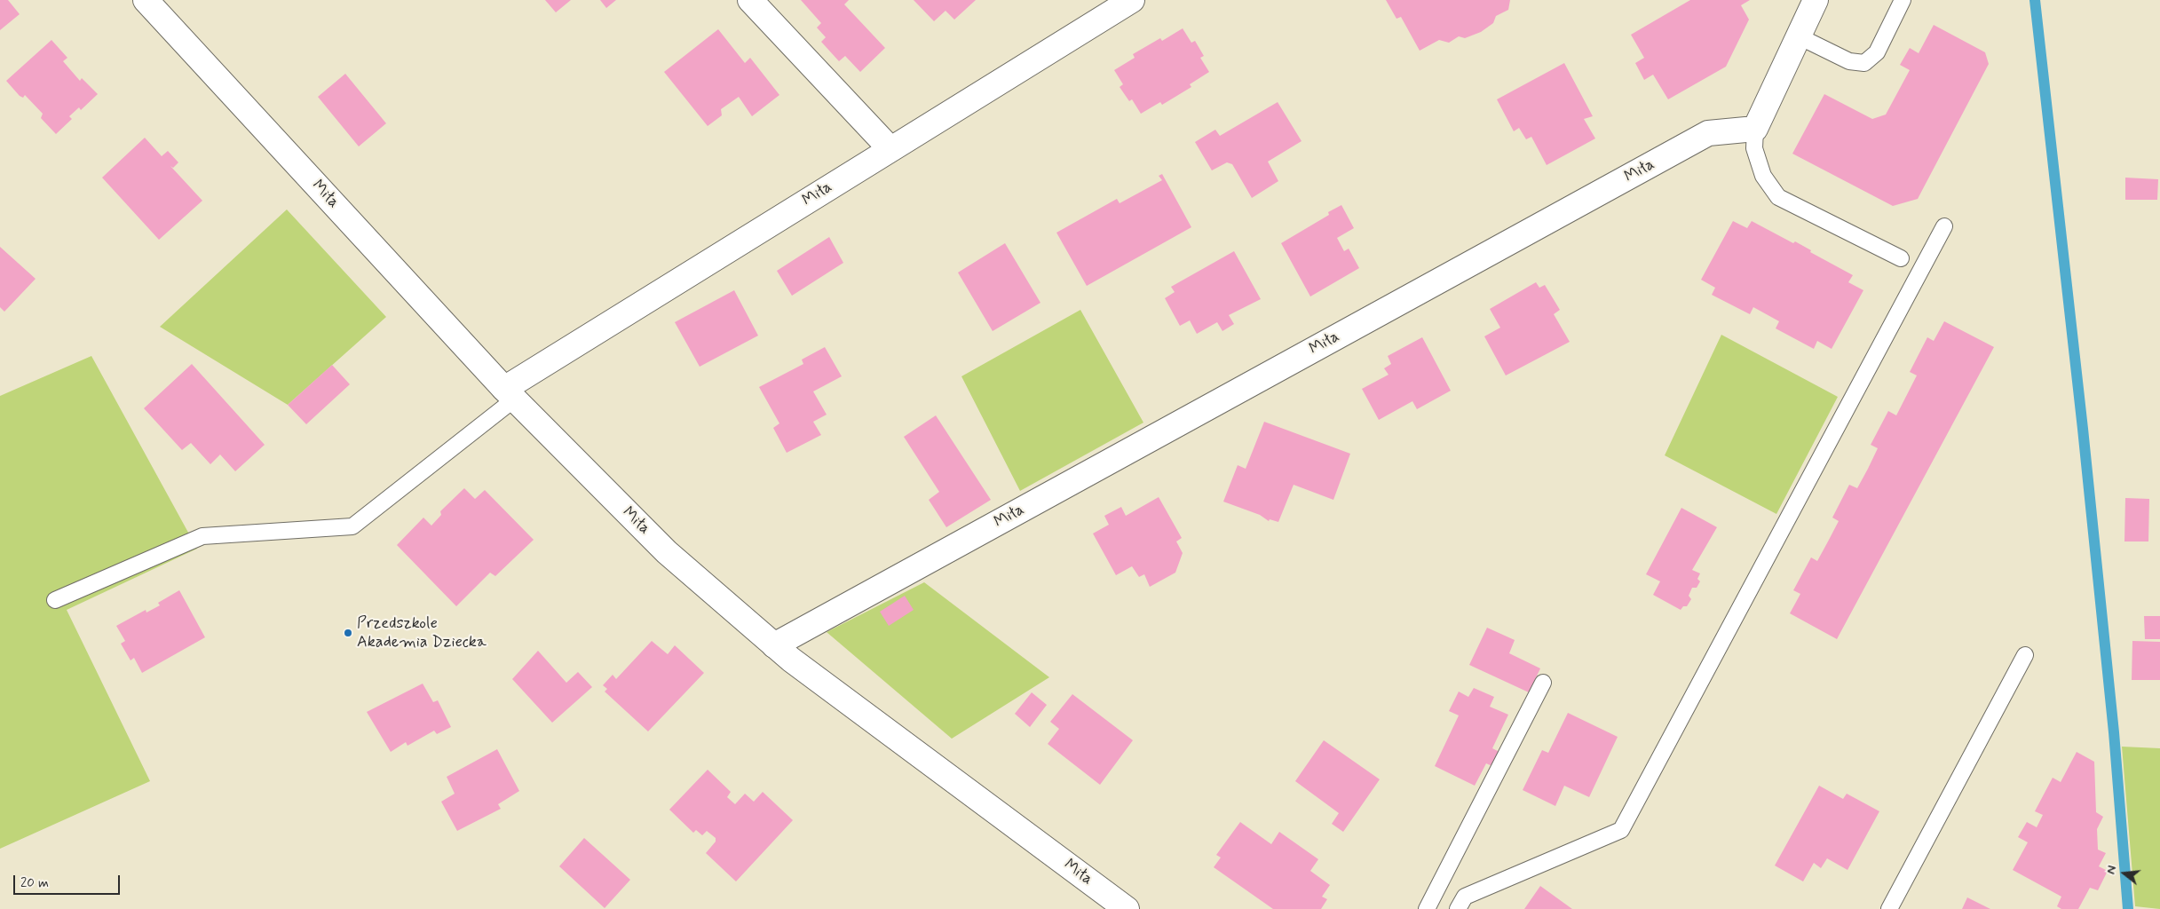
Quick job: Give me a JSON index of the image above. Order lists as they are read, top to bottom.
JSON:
{
  "streets": {
    "street": ["Miła"]
  },
  "places": ["Przedszkole Akademia Dziecka"],
  "scale_bar": "20 m",
  "north": "left"
}
